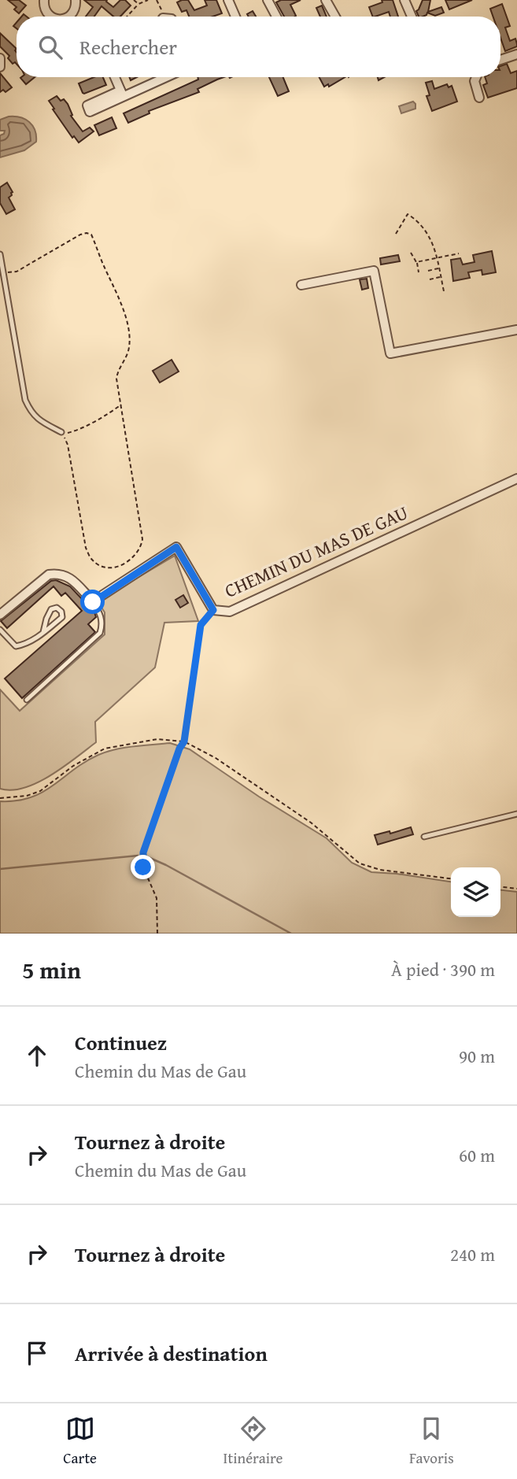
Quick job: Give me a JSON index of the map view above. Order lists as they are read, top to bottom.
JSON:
{
  "streets": {
    "street": ["CHEMIN DU MAS DE GAU"]
  },
  "page": {
    "search": "Rechercher",
    "heading": ["5 min", "À pied · 390 m"],
    "list": [
      ["Continuez", "Chemin du Mas de Gau", "90 m"],
      ["Tournez à droite", "Chemin du Mas de Gau", "60 m"],
      ["Tournez à droite", "240 m"],
      "Arrivée à destination"
    ],
    "nav": ["Carte", "Itinéraire", "Favoris"]
  }
}
